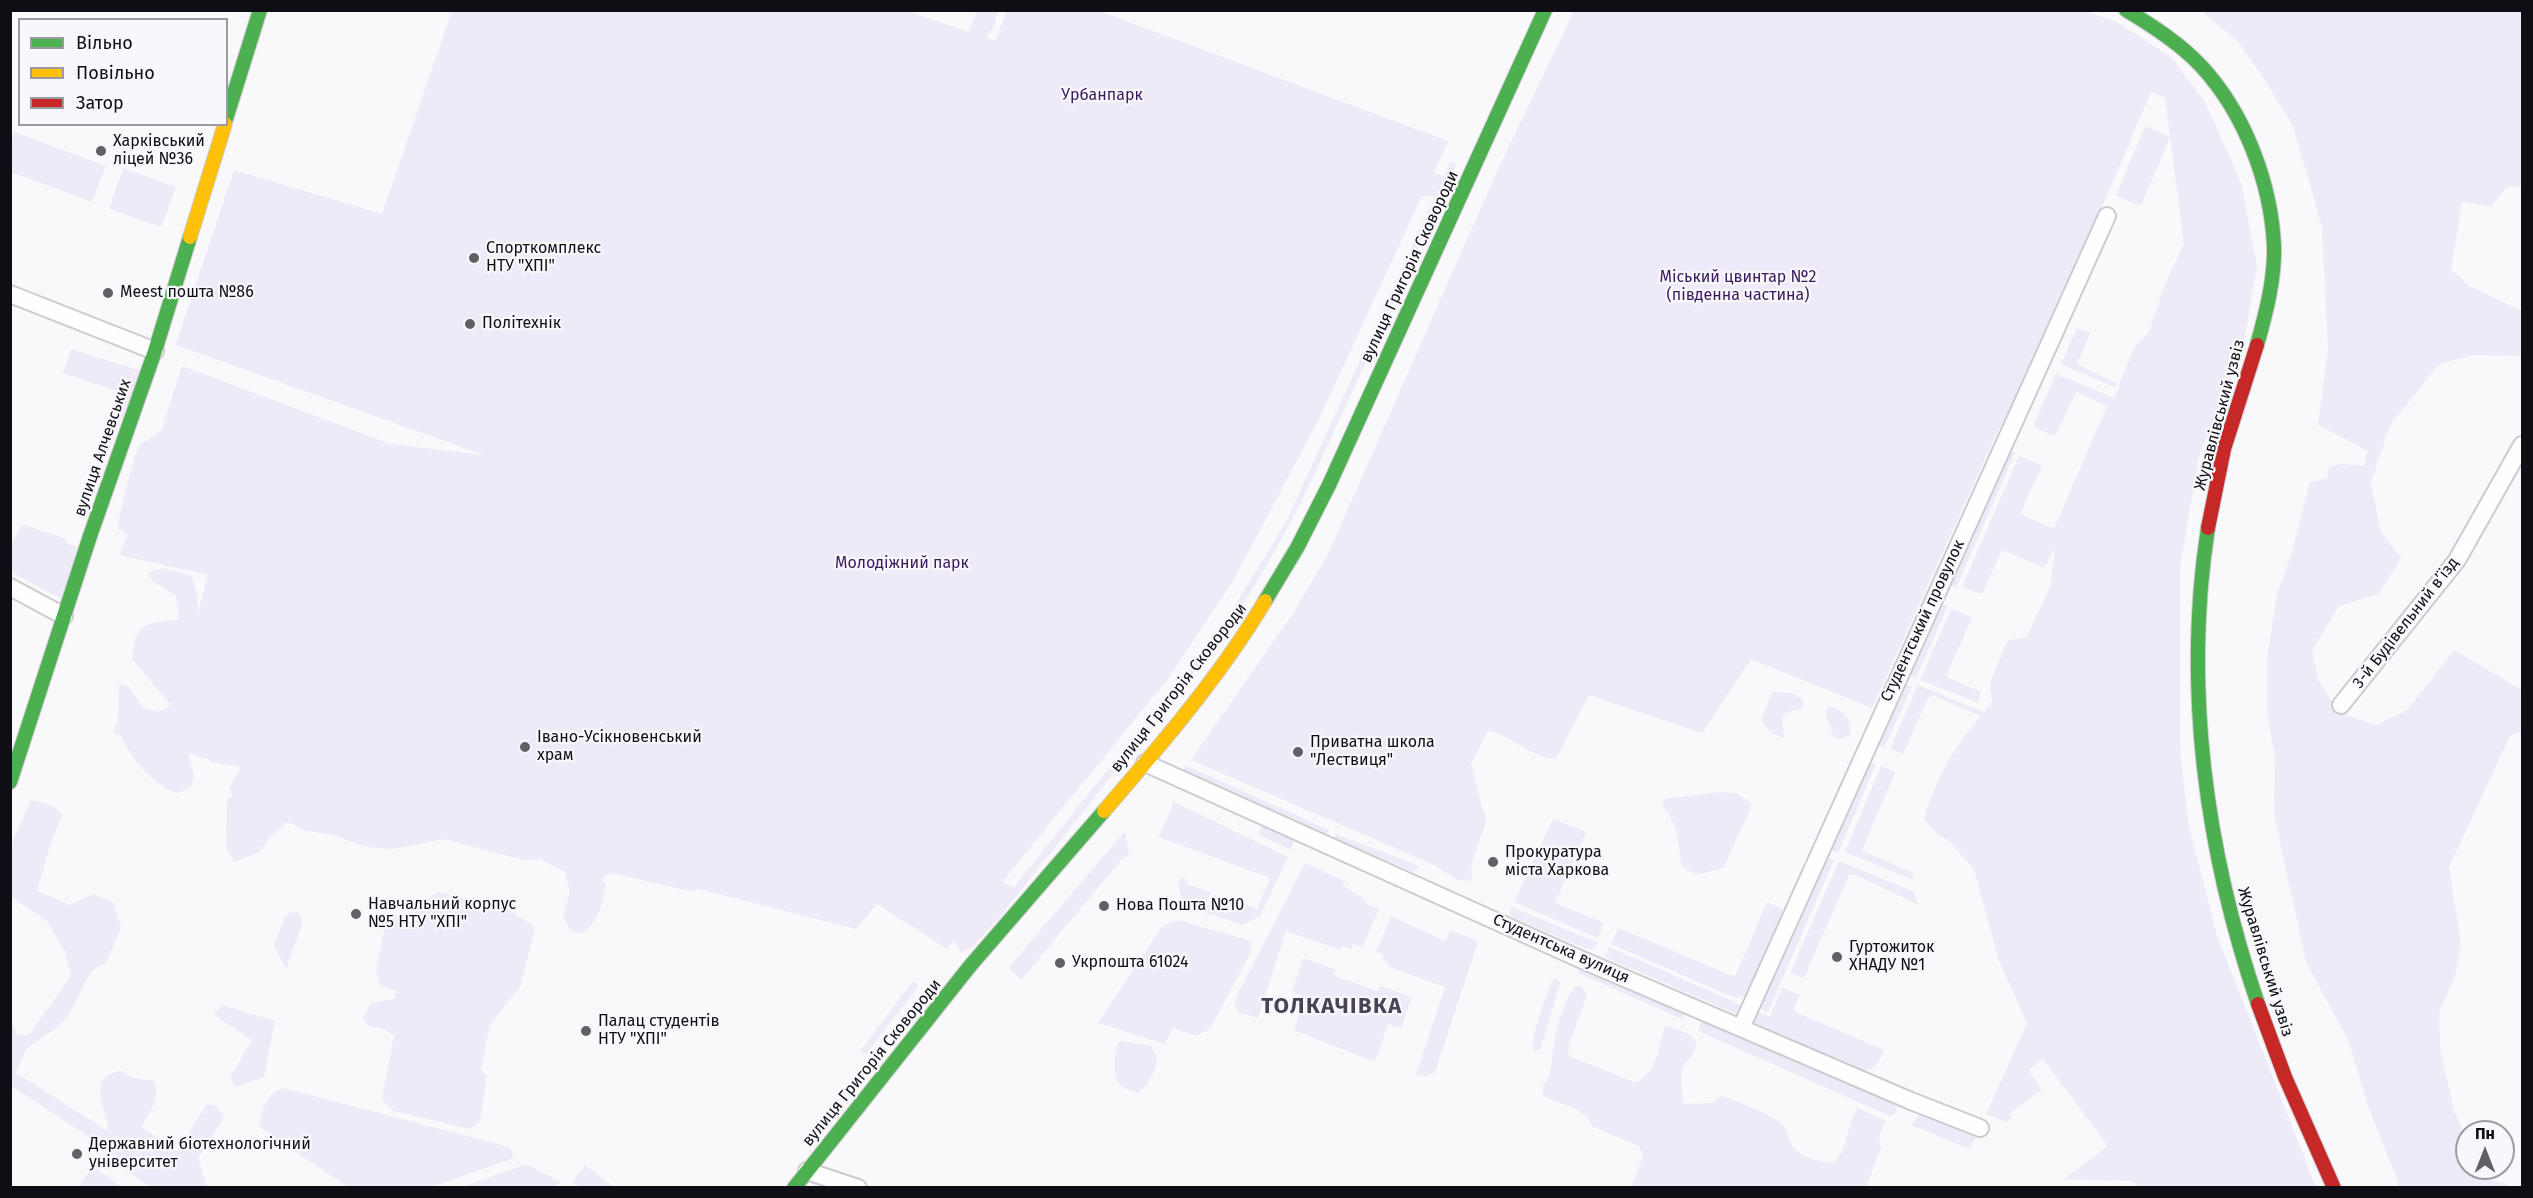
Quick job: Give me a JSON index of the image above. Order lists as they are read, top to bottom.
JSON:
{
  "streets": {
    "main road": ["вулиця Григорія Сковороди", "Журавлівський узвіз", "вулиця Алчевських"],
    "street": ["Студентський провулок", "3-й Будівельний в’їзд", "Студентська вулиця"]
  },
  "crossings": [
    ["вулиця Григорія Сковороди", "Студентська вулиця"],
    ["Студентський провулок", "Студентська вулиця"]
  ],
  "districts": ["ТОЛКАЧІВКА"],
  "parks": ["Урбанпарк", "Міський цвинтар №2 (південна частина)", "Молодіжний парк"],
  "places": [
    "Харківський ліцей №36",
    "Спорткомплекс НТУ \"ХПІ\"",
    "Meest пошта №86",
    "Політехнік",
    "Івано-Усікновенський храм",
    "Приватна школа \"Лествиця\"",
    "Прокуратура міста Харкова",
    "Нова Пошта №10",
    "Навчальний корпус №5 НТУ \"ХПІ\"",
    "Гуртожиток ХНАДУ №1",
    "Укрпошта 61024",
    "Палац студентів НТУ \"ХПІ\"",
    "Державний біотехнологічний університет"
  ],
  "legend": ["Вільно", "Повільно", "Затор"],
  "north": "top"
}
